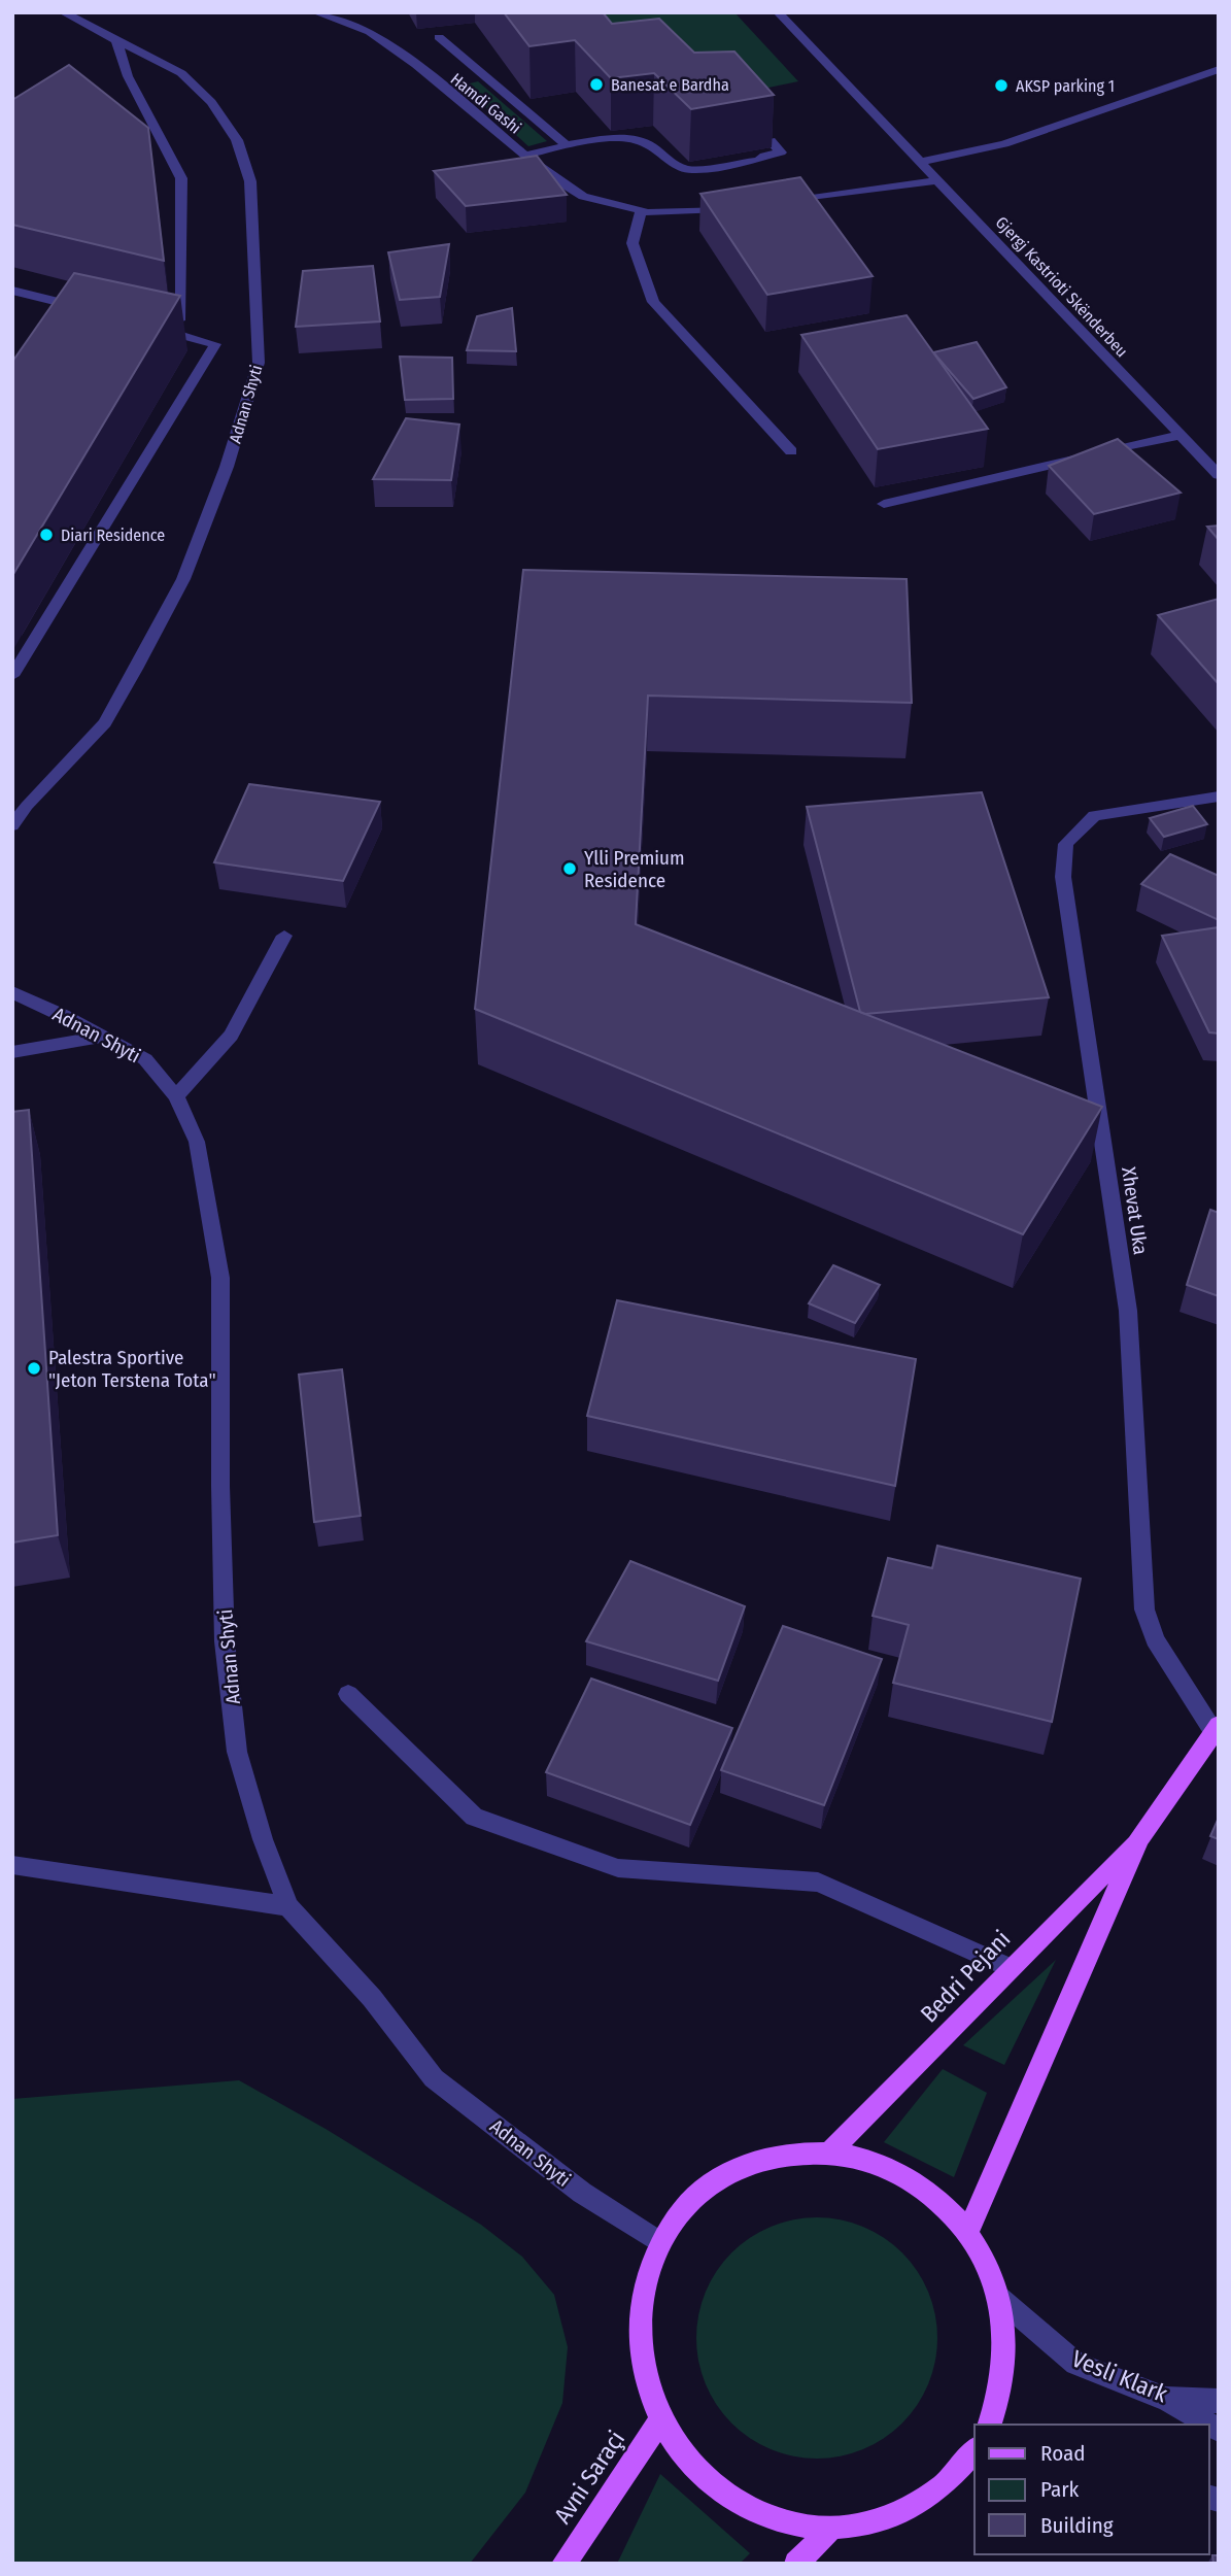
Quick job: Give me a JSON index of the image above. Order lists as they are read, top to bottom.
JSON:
{
  "streets": {
    "main road": ["Bedri Pejani", "Avni Saraçi"],
    "street": [
      "Hamdi Gashi",
      "Gjergj Kastrioti Skënderbeu",
      "Adnan Shyti",
      "Xhevat Uka",
      "Vesli Klark"
    ]
  },
  "crossings": [
    ["Xhevat Uka", "Bedri Pejani"]
  ],
  "places": [
    "Banesat e Bardha",
    "AKSP parking 1",
    "Diari Residence",
    "Ylli Premium Residence",
    "Palestra Sportive \"Jeton Terstena Tota\""
  ],
  "legend": ["Road", "Park", "Building"]
}
